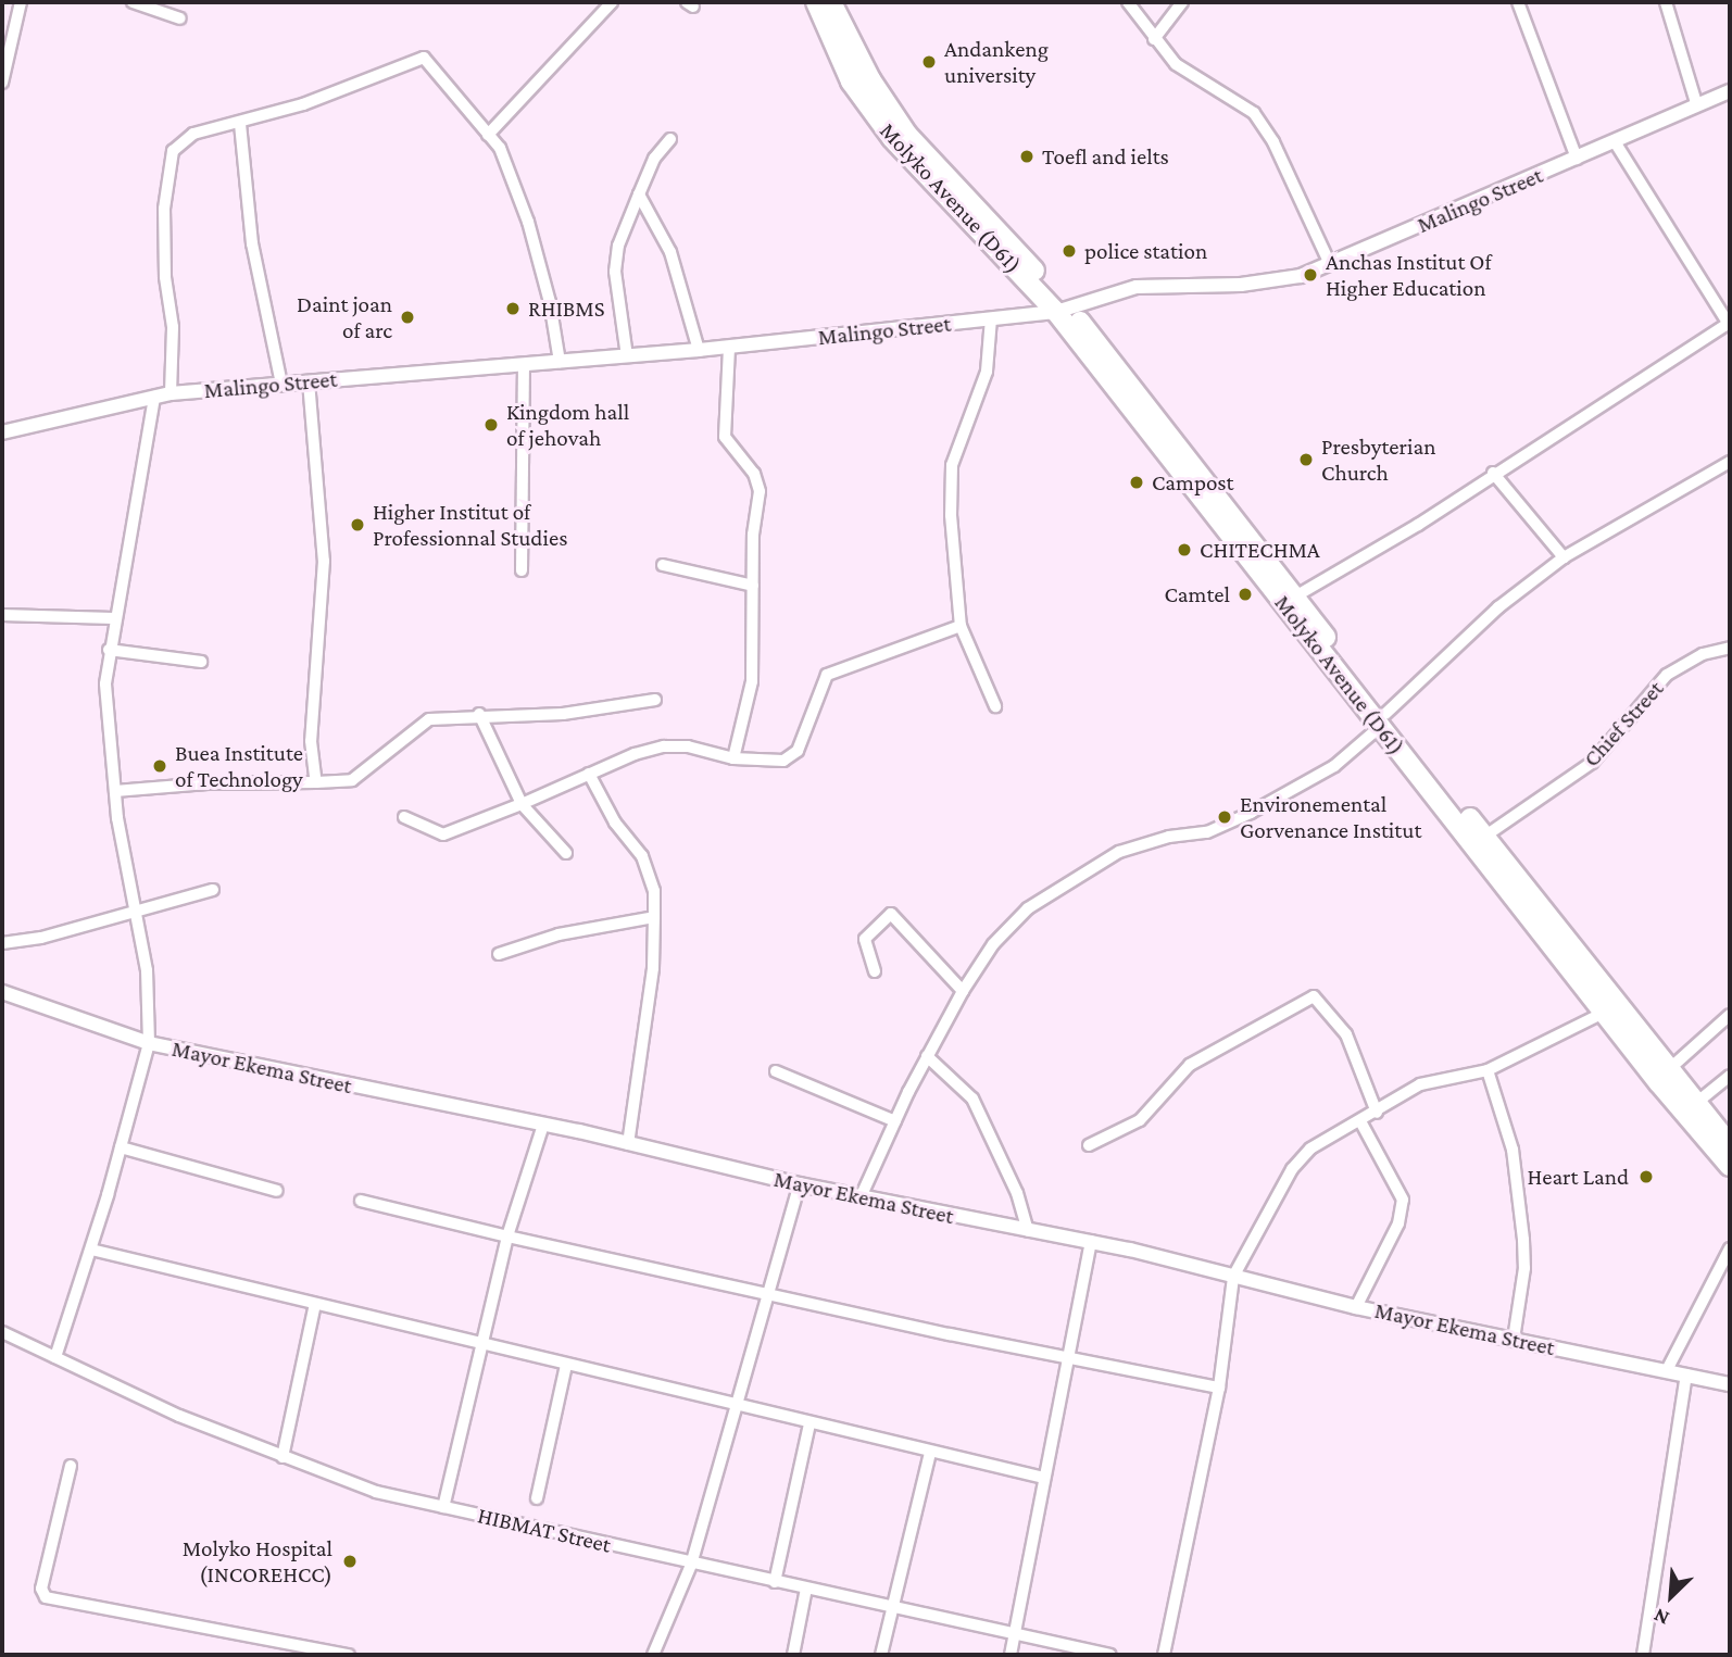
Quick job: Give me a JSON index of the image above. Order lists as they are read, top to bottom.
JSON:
{
  "streets": {
    "highway": ["Molyko Avenue (D61)"],
    "street": [
      "Malingo Street",
      "Chief Street",
      "Mayor Ekema Street",
      "HIBMAT Street"
    ]
  },
  "crossings": [
    ["Molyko Avenue (D61)", "Malingo Street"],
    ["Molyko Avenue (D61)", "Chief Street"]
  ],
  "places": [
    "Andankeng university",
    "Toefl and ielts",
    "police station",
    "Anchas Institut Of Higher Education",
    "RHIBMS",
    "Daint joan of arc",
    "Kingdom hall of jehovah",
    "Presbyterian Church",
    "Campost",
    "Higher Institut of Professionnal Studies",
    "CHITECHMA",
    "Camtel",
    "Buea Institute of Technology",
    "Environemental Gorvenance Institut",
    "Heart Land",
    "Molyko Hospital (INCOREHCC)"
  ],
  "north": "bottom left"
}
